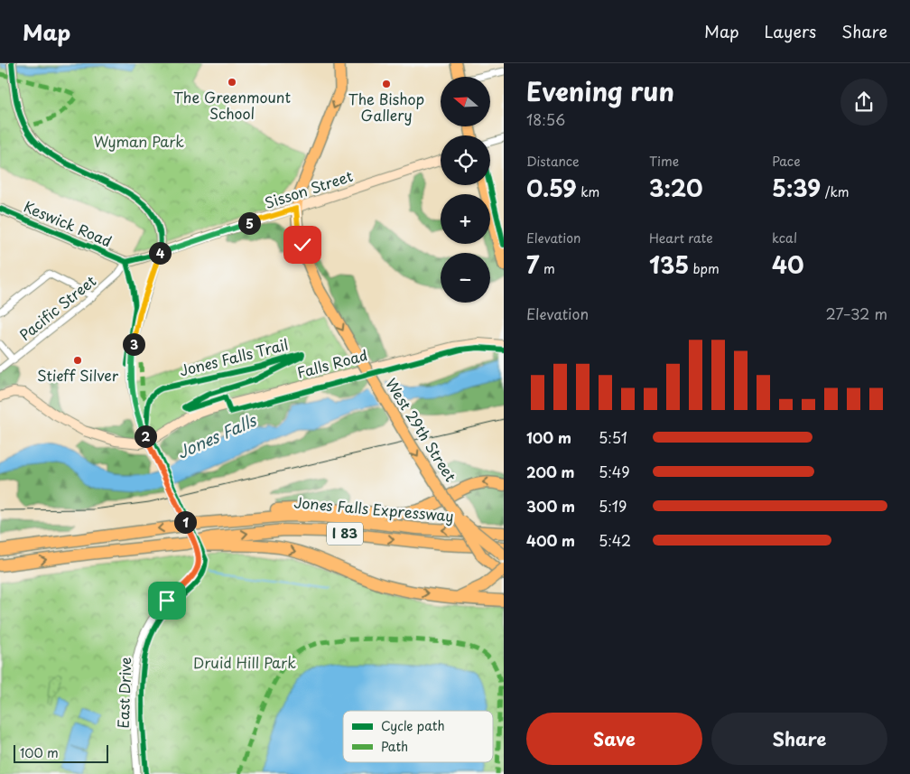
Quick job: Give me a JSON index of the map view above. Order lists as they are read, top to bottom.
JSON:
{
  "streets": {
    "highway": ["Jones Falls Expressway", "I 83"],
    "main road": ["West 29th Street"],
    "street": [
      "Sisson Street",
      "Keswick Road",
      "Pacific Street",
      "Falls Road",
      "East Drive"
    ],
    "cycle path": ["Jones Falls Trail"]
  },
  "crossings": [
    ["Sisson Street", "Keswick Road"],
    ["Sisson Street", "Pacific Street"],
    ["Sisson Street", "West 29th Street"],
    ["Sisson Street", "East Drive"],
    ["Keswick Road", "Pacific Street"]
  ],
  "one_way": ["West 29th Street"],
  "water": ["Jones Falls"],
  "parks": ["Wyman Park", "Druid Hill Park"],
  "places": ["The Greenmount School", "The Bishop Gallery", "Stieff Silver"],
  "legend": ["Cycle path", "Path"],
  "scale_bar": "100 m",
  "north": "left",
  "page": {
    "header": "Map",
    "nav": ["Map", "Layers", "Share"],
    "heading": ["Evening run", "18:56"],
    "map_buttons": ["+", "−"],
    "stats": [
      ["Distance", "0.59 km"],
      ["Time", "3:20"],
      ["Pace", "5:39 /km"],
      ["Elevation", "7 m"],
      ["Heart rate", "135 bpm"],
      ["kcal", "40"]
    ],
    "pins": [
      "5",
      "4",
      "3",
      "2",
      "1"
    ],
    "chart": ["Elevation", "27–32 m"],
    "list": [
      {
        "name": "100 m",
        "note": "5:51"
      },
      {
        "name": "200 m",
        "note": "5:49"
      },
      {
        "name": "300 m",
        "note": "5:19"
      },
      {
        "name": "400 m",
        "note": "5:42"
      }
    ],
    "buttons": ["Save", "Share"],
    "scale": "100 m"
  }
}
